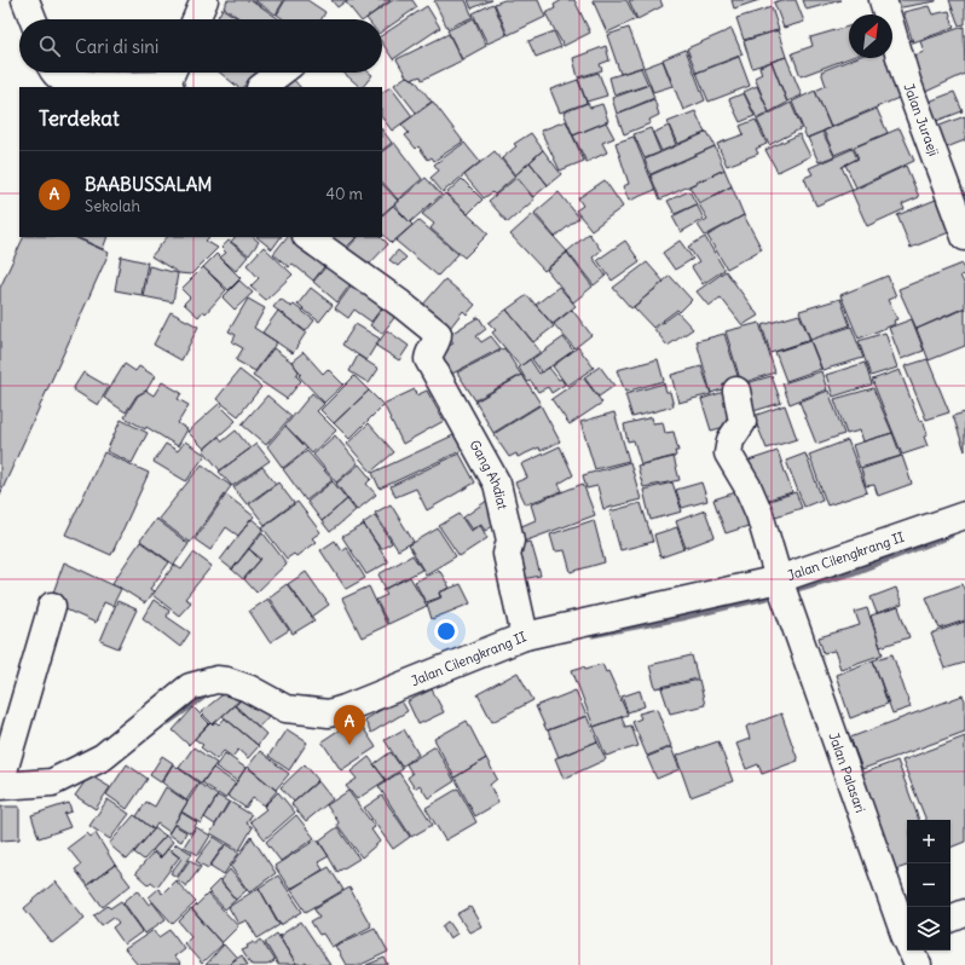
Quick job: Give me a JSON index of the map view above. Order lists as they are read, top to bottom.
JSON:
{
  "streets": {
    "street": [
      "Jalan Juraeji",
      "Gang Ahdiat",
      "Jalan Cilengkrang II",
      "Jalan Palasari"
    ]
  },
  "crossings": [
    ["Gang Ahdiat", "Jalan Cilengkrang II"],
    ["Jalan Cilengkrang II", "Jalan Palasari"]
  ],
  "north": "top right",
  "page": {
    "search": "Cari di sini",
    "heading": "Terdekat",
    "list": [
      {
        "mark": "A",
        "name": "BAABUSSALAM",
        "note": "Sekolah",
        "value": "40 m"
      }
    ],
    "pins": "A",
    "map_buttons": ["+", "−"]
  }
}
